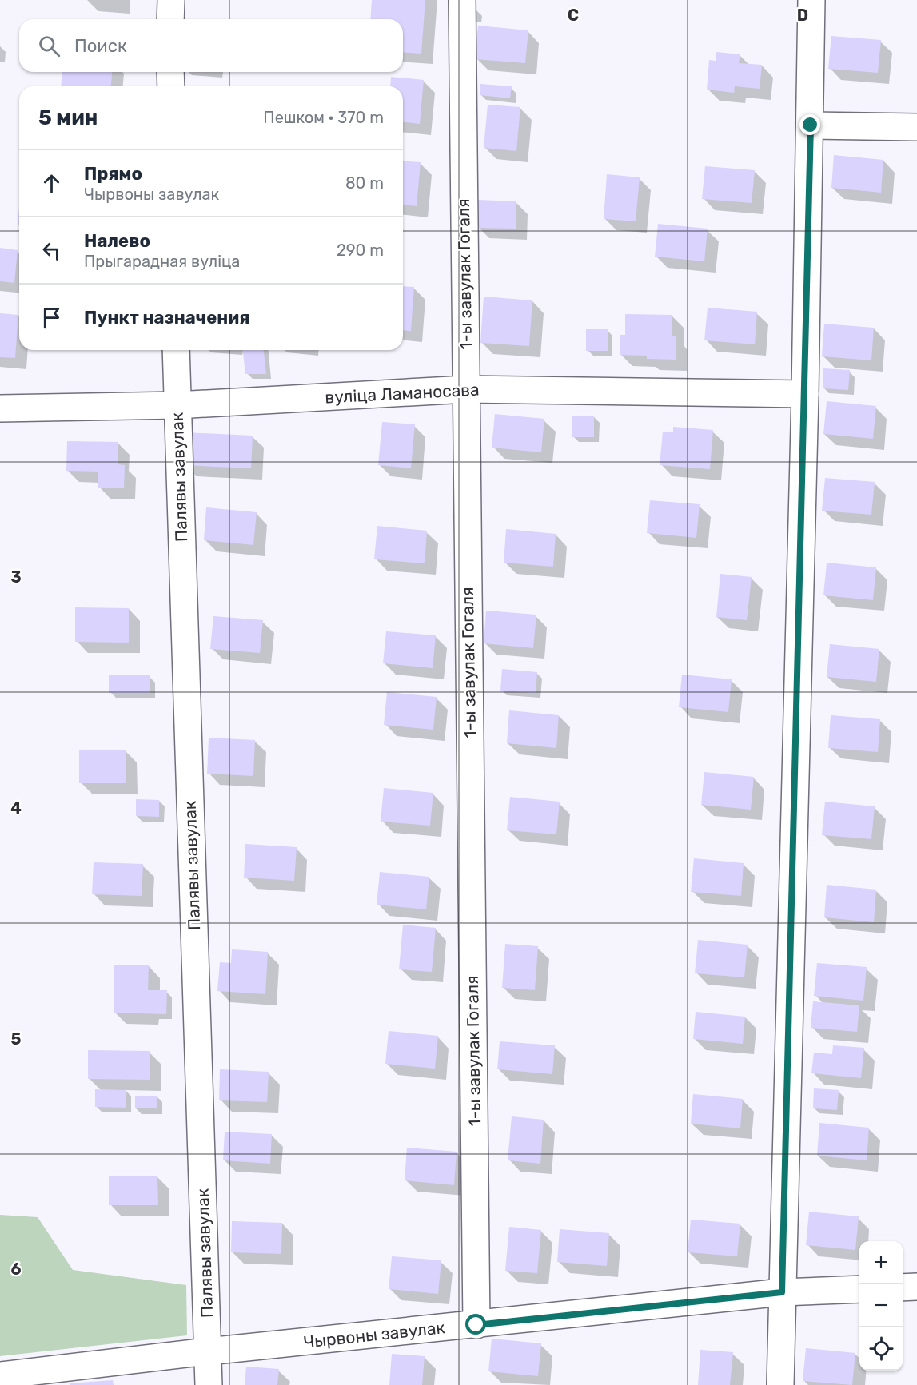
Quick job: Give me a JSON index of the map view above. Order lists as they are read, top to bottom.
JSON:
{
  "streets": {
    "street": [
      "1-ы завулак Гогаля",
      "вуліца Ламаносава",
      "Палявы завулак",
      "Чырвоны завулак"
    ]
  },
  "crossings": [
    ["1-ы завулак Гогаля", "вуліца Ламаносава"],
    ["1-ы завулак Гогаля", "Чырвоны завулак"],
    ["вуліца Ламаносава", "Палявы завулак"],
    ["Палявы завулак", "Чырвоны завулак"]
  ],
  "page": {
    "search": "Поиск",
    "heading": ["5 мин", "Пешком · 370 m"],
    "list": [
      ["Прямо", "Чырвоны завулак", "80 m"],
      ["Налево", "Прыгарадная вуліца", "290 m"],
      "Пункт назначения"
    ],
    "map_buttons": ["+", "−"]
  },
  "grid": {
    "columns": ["C", "D"],
    "rows": [
      "3",
      "4",
      "5",
      "6"
    ]
  }
}
